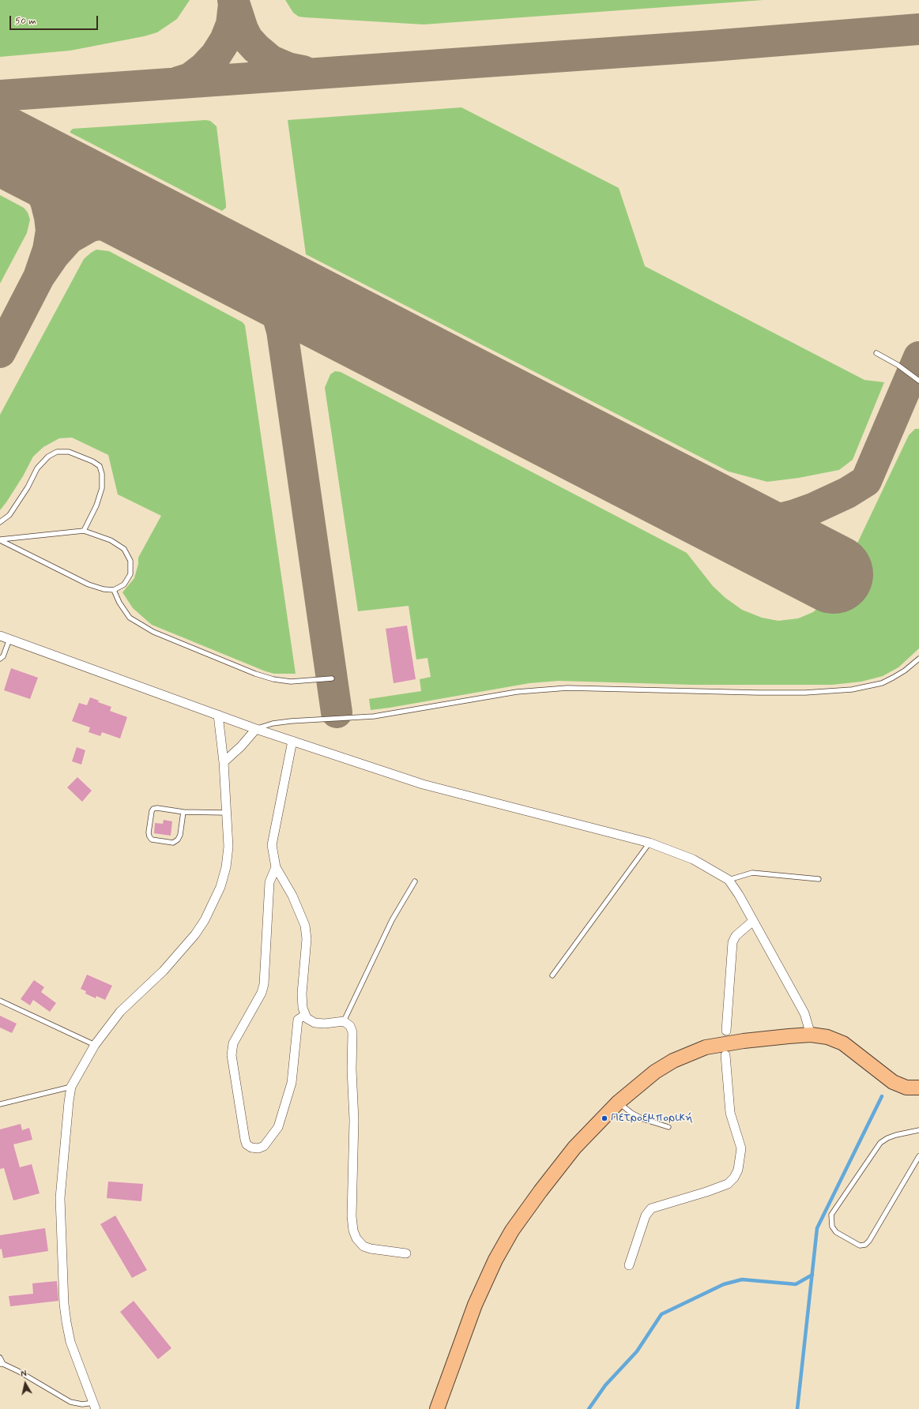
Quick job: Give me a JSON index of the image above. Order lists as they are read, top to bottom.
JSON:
{
  "places": ["Πετροεμπορική"],
  "scale_bar": "50 m",
  "north": "top"
}
